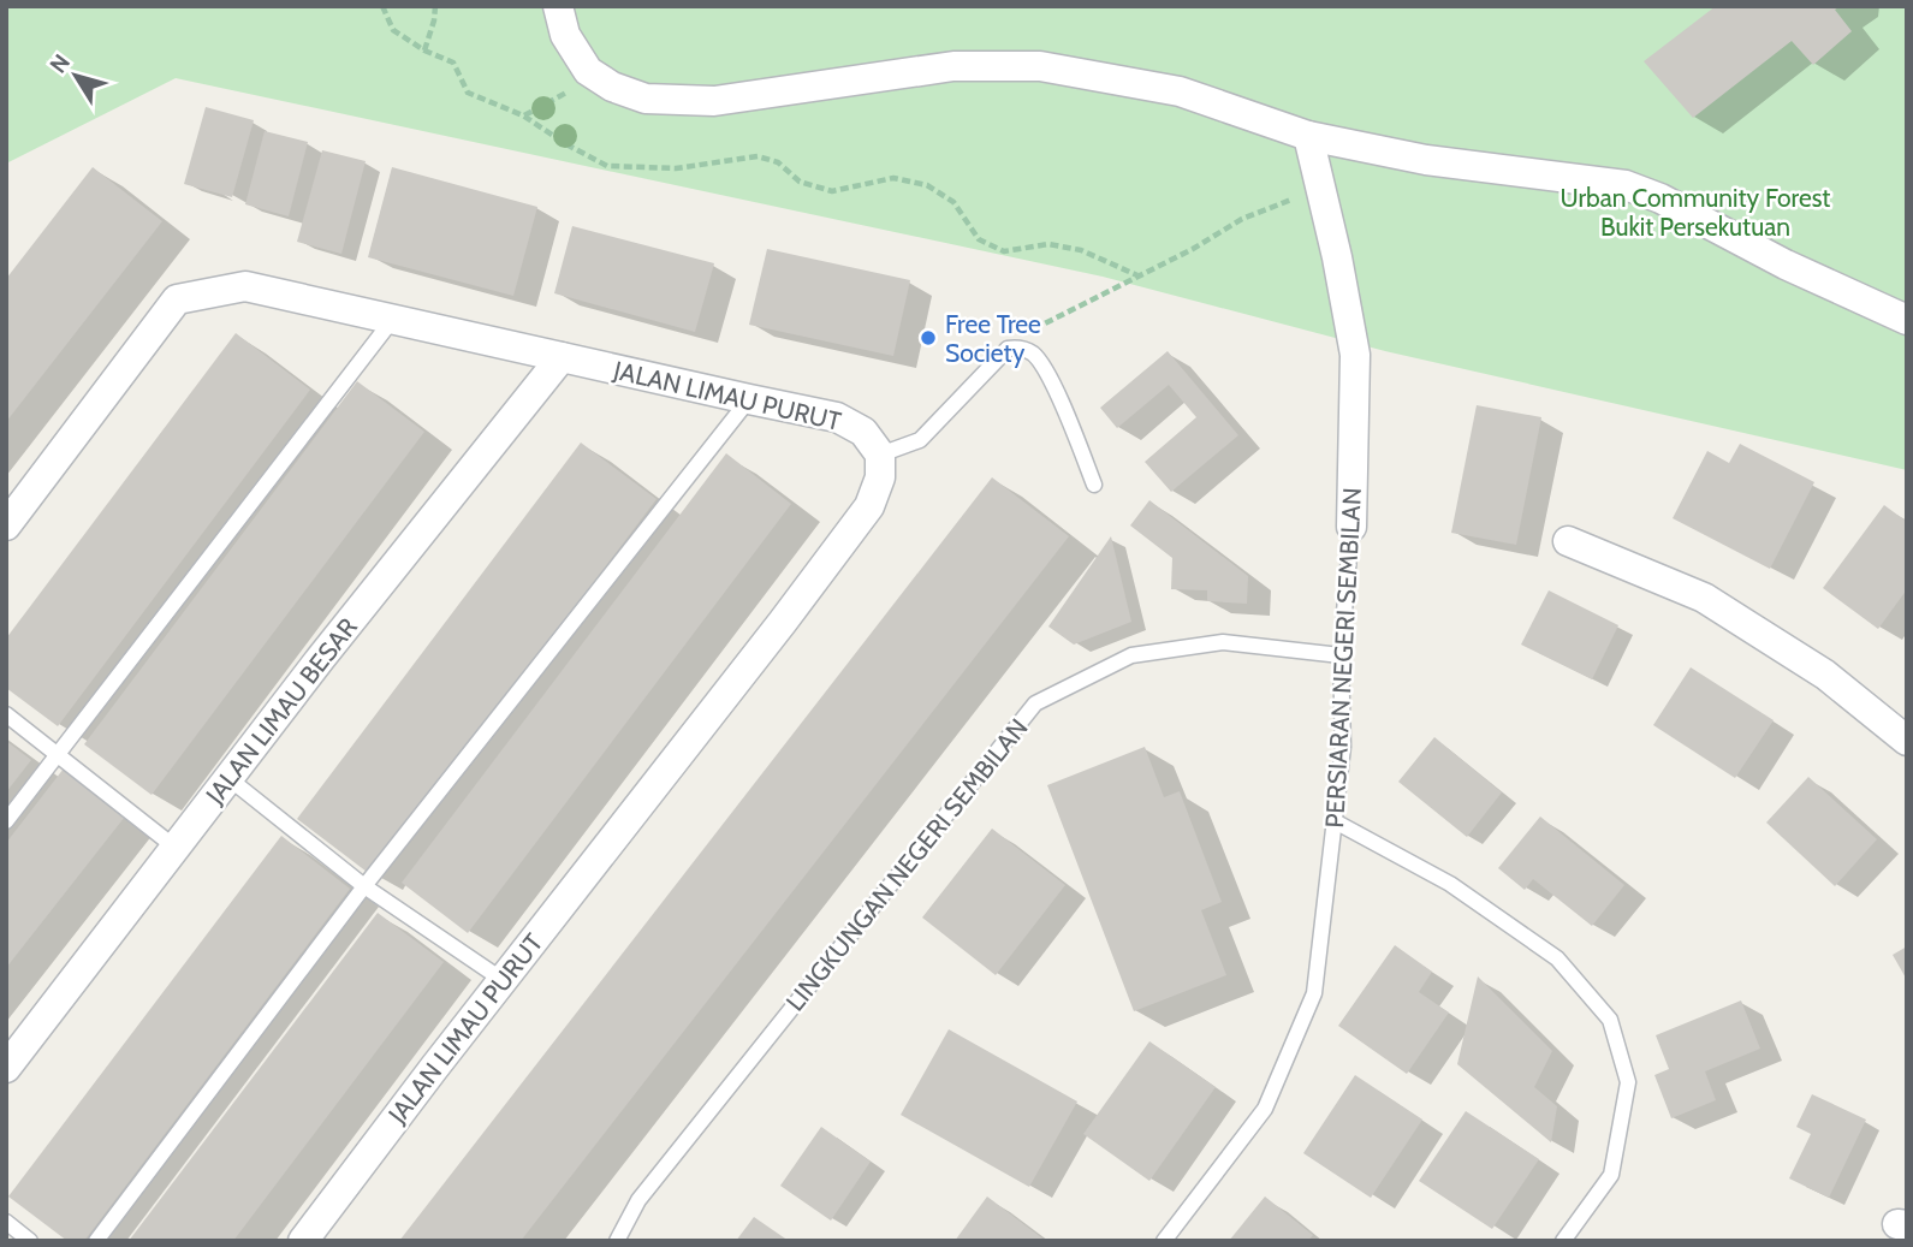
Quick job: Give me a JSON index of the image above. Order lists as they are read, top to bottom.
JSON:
{
  "streets": {
    "street": ["JALAN LIMAU PURUT", "PERSIARAN NEGERI SEMBILAN", "JALAN LIMAU BESAR"],
    "lane": ["LINGKUNGAN NEGERI SEMBILAN"]
  },
  "crossings": [
    ["JALAN LIMAU PURUT", "JALAN LIMAU BESAR"],
    ["PERSIARAN NEGERI SEMBILAN", "LINGKUNGAN NEGERI SEMBILAN"]
  ],
  "parks": ["Urban Community Forest Bukit Persekutuan"],
  "places": ["Free Tree Society"],
  "north": "top left"
}
